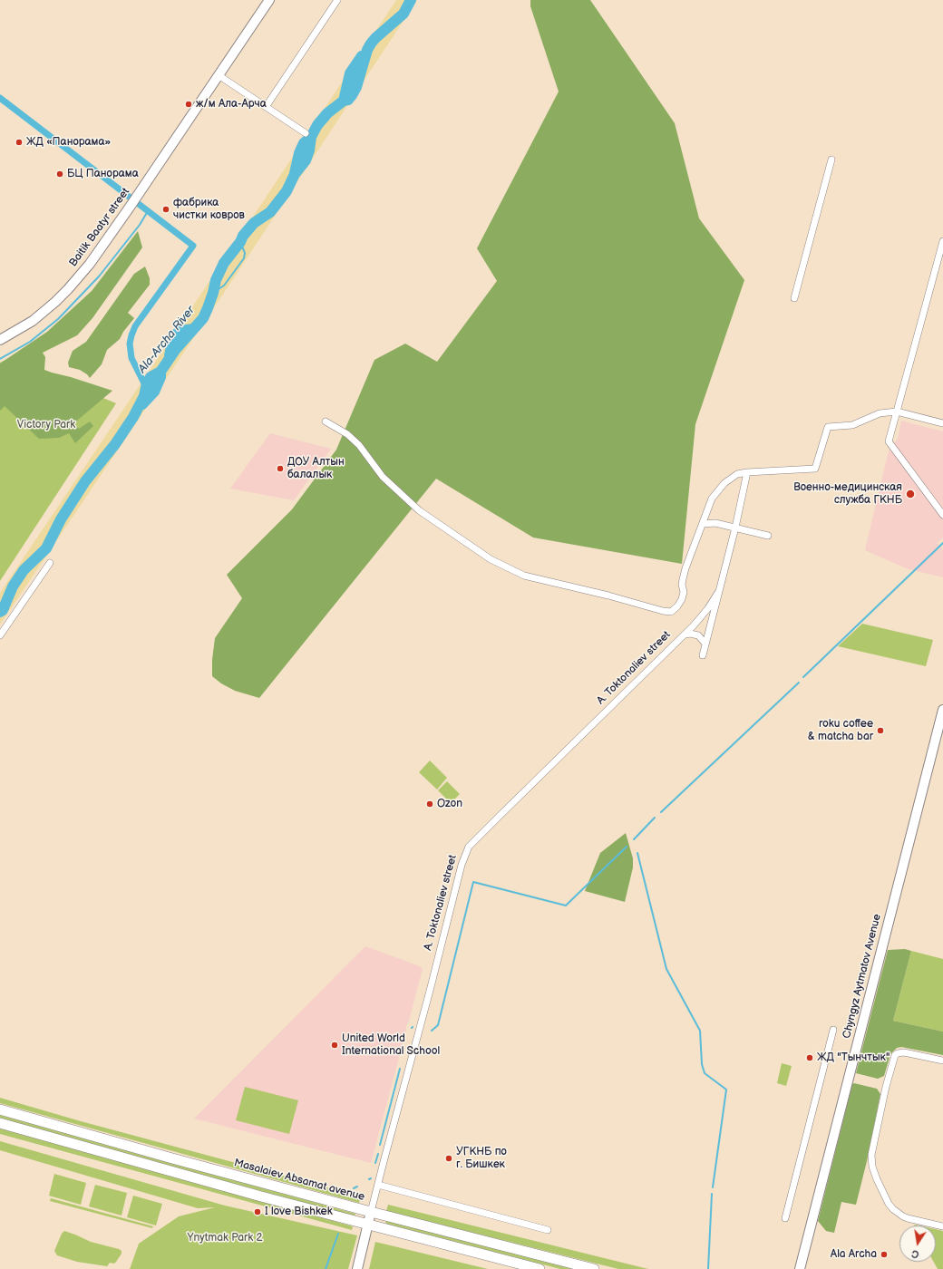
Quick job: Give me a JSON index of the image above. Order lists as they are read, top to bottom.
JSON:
{
  "streets": {
    "main road": [
      "Baitik Baatyr street",
      "A. Toktonaliev street",
      "Chyngyz Aytmatov Avenue",
      "Masalaiev Absamat avenue"
    ]
  },
  "crossings": [
    ["A. Toktonaliev street", "Masalaiev Absamat avenue"]
  ],
  "water": ["Ala-Archa River"],
  "parks": ["Victory Park", "Ynytmak Park 2"],
  "places": [
    "ж/м Ала-Арча",
    "ЖД «Панорама»",
    "БЦ Панорама",
    "фабрика чистки ковров",
    "ДОУ Алтын балалык",
    "Военно-медицинская служба ГКНБ",
    "roku coffee & matcha bar",
    "Ozon",
    "United World International School",
    "ЖД \"Тынчтык\"",
    "УГКНБ по г. Бишкек",
    "I love Bishkek",
    "Ala Archa"
  ],
  "north": "bottom"
}
